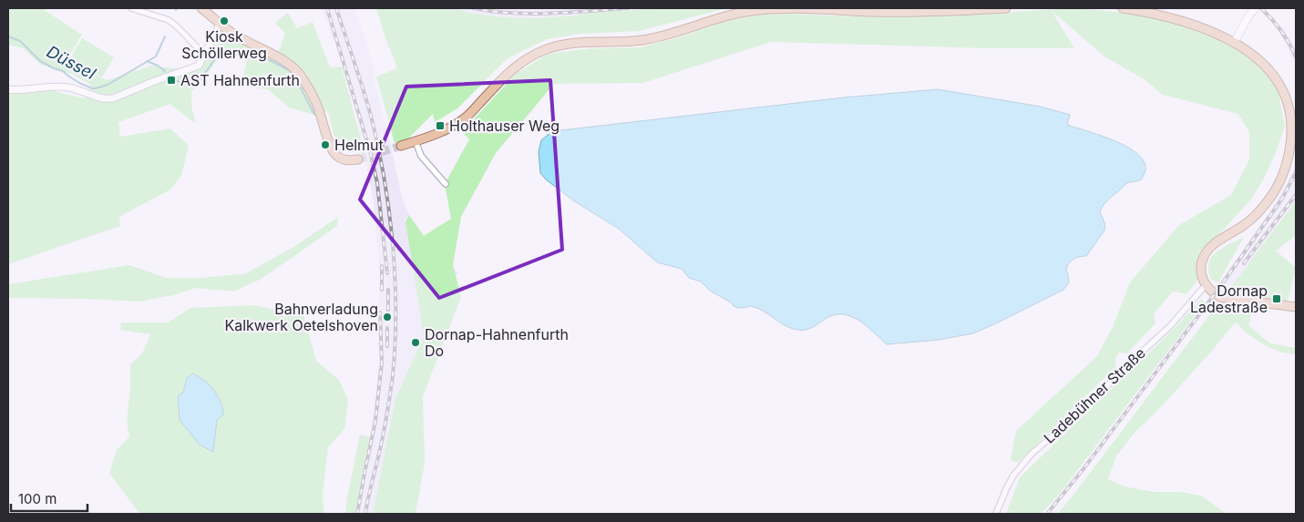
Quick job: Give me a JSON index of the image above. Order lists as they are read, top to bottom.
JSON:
{
  "streets": {
    "street": ["Ladebühner Straße"]
  },
  "water": ["Düssel"],
  "places": {
    "other": [
      "Kiosk Schöllerweg",
      "Helmut",
      "Bahnverladung Kalkwerk Oetelshoven",
      "Dornap-Hahnenfurth Do"
    ],
    "transit": ["AST Hahnenfurth", "Holthauser Weg", "Dornap Ladestraße"]
  },
  "scale_bar": "100 m"
}
